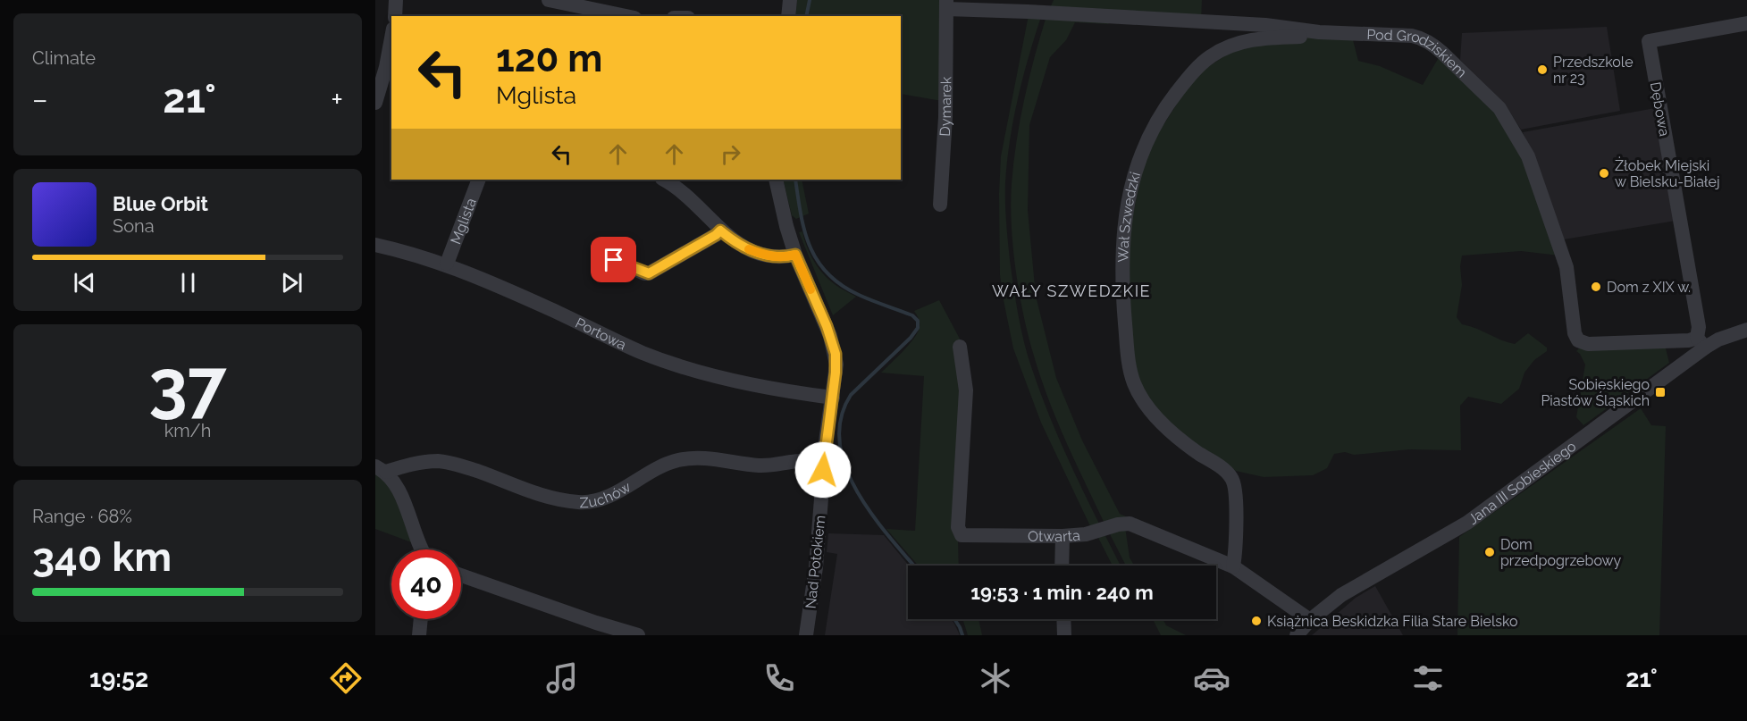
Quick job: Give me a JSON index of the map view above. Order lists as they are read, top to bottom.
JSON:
{
  "streets": {
    "street": [
      "Pod Grodziskiem",
      "Dymarek",
      "Dębowa",
      "Wał Szwedzki",
      "Mglista",
      "Portowa",
      "Jana III Sobieskiego",
      "Zuchów",
      "Otwarta",
      "Nad Potokiem"
    ]
  },
  "crossings": [
    ["Pod Grodziskiem", "Dymarek"],
    ["Pod Grodziskiem", "Dębowa"],
    ["Pod Grodziskiem", "Wał Szwedzki"],
    ["Pod Grodziskiem", "Jana III Sobieskiego"],
    ["Dębowa", "Jana III Sobieskiego"],
    ["Wał Szwedzki", "Otwarta"],
    ["Mglista", "Portowa"],
    ["Portowa", "Nad Potokiem"],
    ["Jana III Sobieskiego", "Otwarta"],
    ["Zuchów", "Nad Potokiem"]
  ],
  "districts": ["WAŁY SZWEDZKIE"],
  "places": {
    "other": [
      "Przedszkole nr 23",
      "Żłobek Miejski w Bielsku-Białej",
      "Dom z XIX w.",
      "Dom przedpogrzebowy",
      "Książnica Beskidzka Filia Stare Bielsko"
    ],
    "transit": ["Sobieskiego Piastów Śląskich"]
  },
  "page": {
    "tile": [
      "Climate",
      ["37", "km/h"],
      ["Range · 68%", "340 km"]
    ],
    "turn": ["120 m", "Mglista"],
    "heat": ["−", "21°", "+"],
    "song": ["Blue Orbit", "Sona"],
    "limit": "40",
    "trip": "19:53 · 1 min · 240 m",
    "tabs": ["19:52", "21°"]
  }
}
